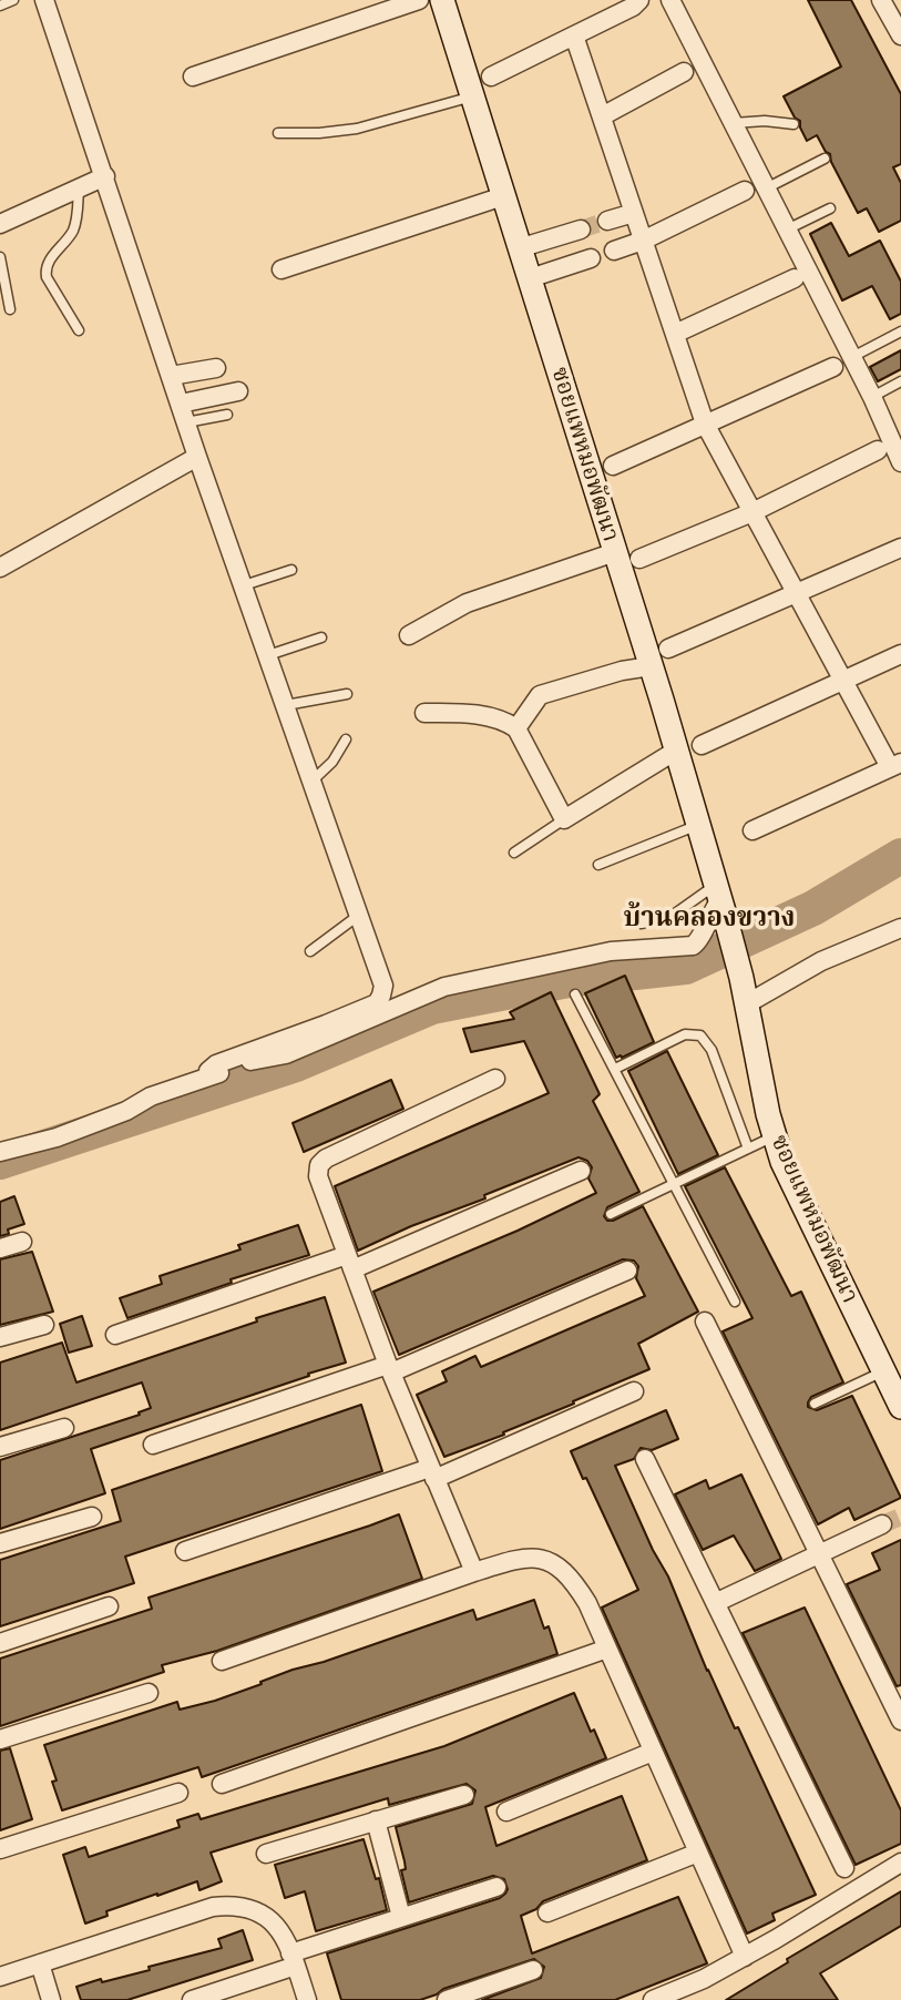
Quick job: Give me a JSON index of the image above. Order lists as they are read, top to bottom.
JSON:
{
  "streets": {
    "street": ["ซอยแพหมอพัฒนา"]
  },
  "districts": ["บ้านคลองขวาง"]
}
